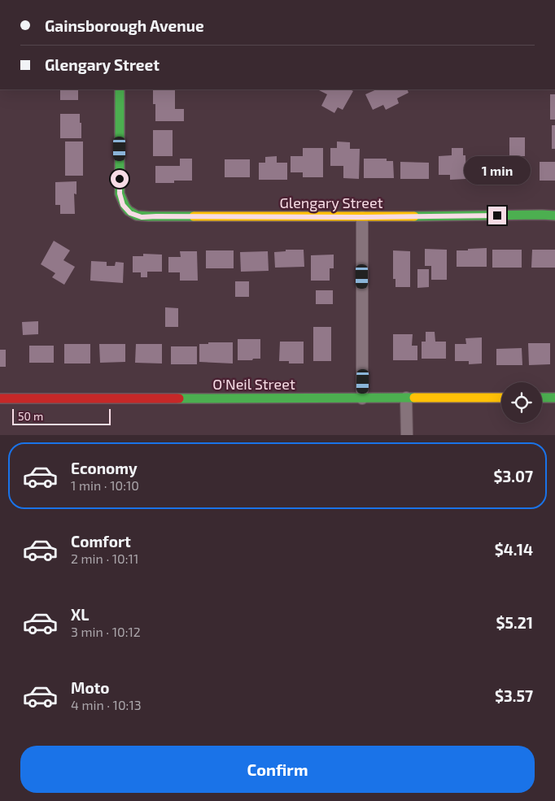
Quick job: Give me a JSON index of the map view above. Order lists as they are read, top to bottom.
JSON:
{
  "streets": {
    "street": ["Glengary Street", "O'Neil Street"]
  },
  "scale_bar": "50 m",
  "page": {
    "banner": ["Gainsborough Avenue", "Glengary Street"],
    "bubble": "1 min",
    "scale": "50 m",
    "list": [
      {
        "name": "Economy",
        "note": "1 min · 10:10",
        "value": "$3.07"
      },
      {
        "name": "Comfort",
        "note": "2 min · 10:11",
        "value": "$4.14"
      },
      {
        "name": "XL",
        "note": "3 min · 10:12",
        "value": "$5.21"
      },
      {
        "name": "Moto",
        "note": "4 min · 10:13",
        "value": "$3.57"
      }
    ],
    "buttons": "Confirm"
  }
}
